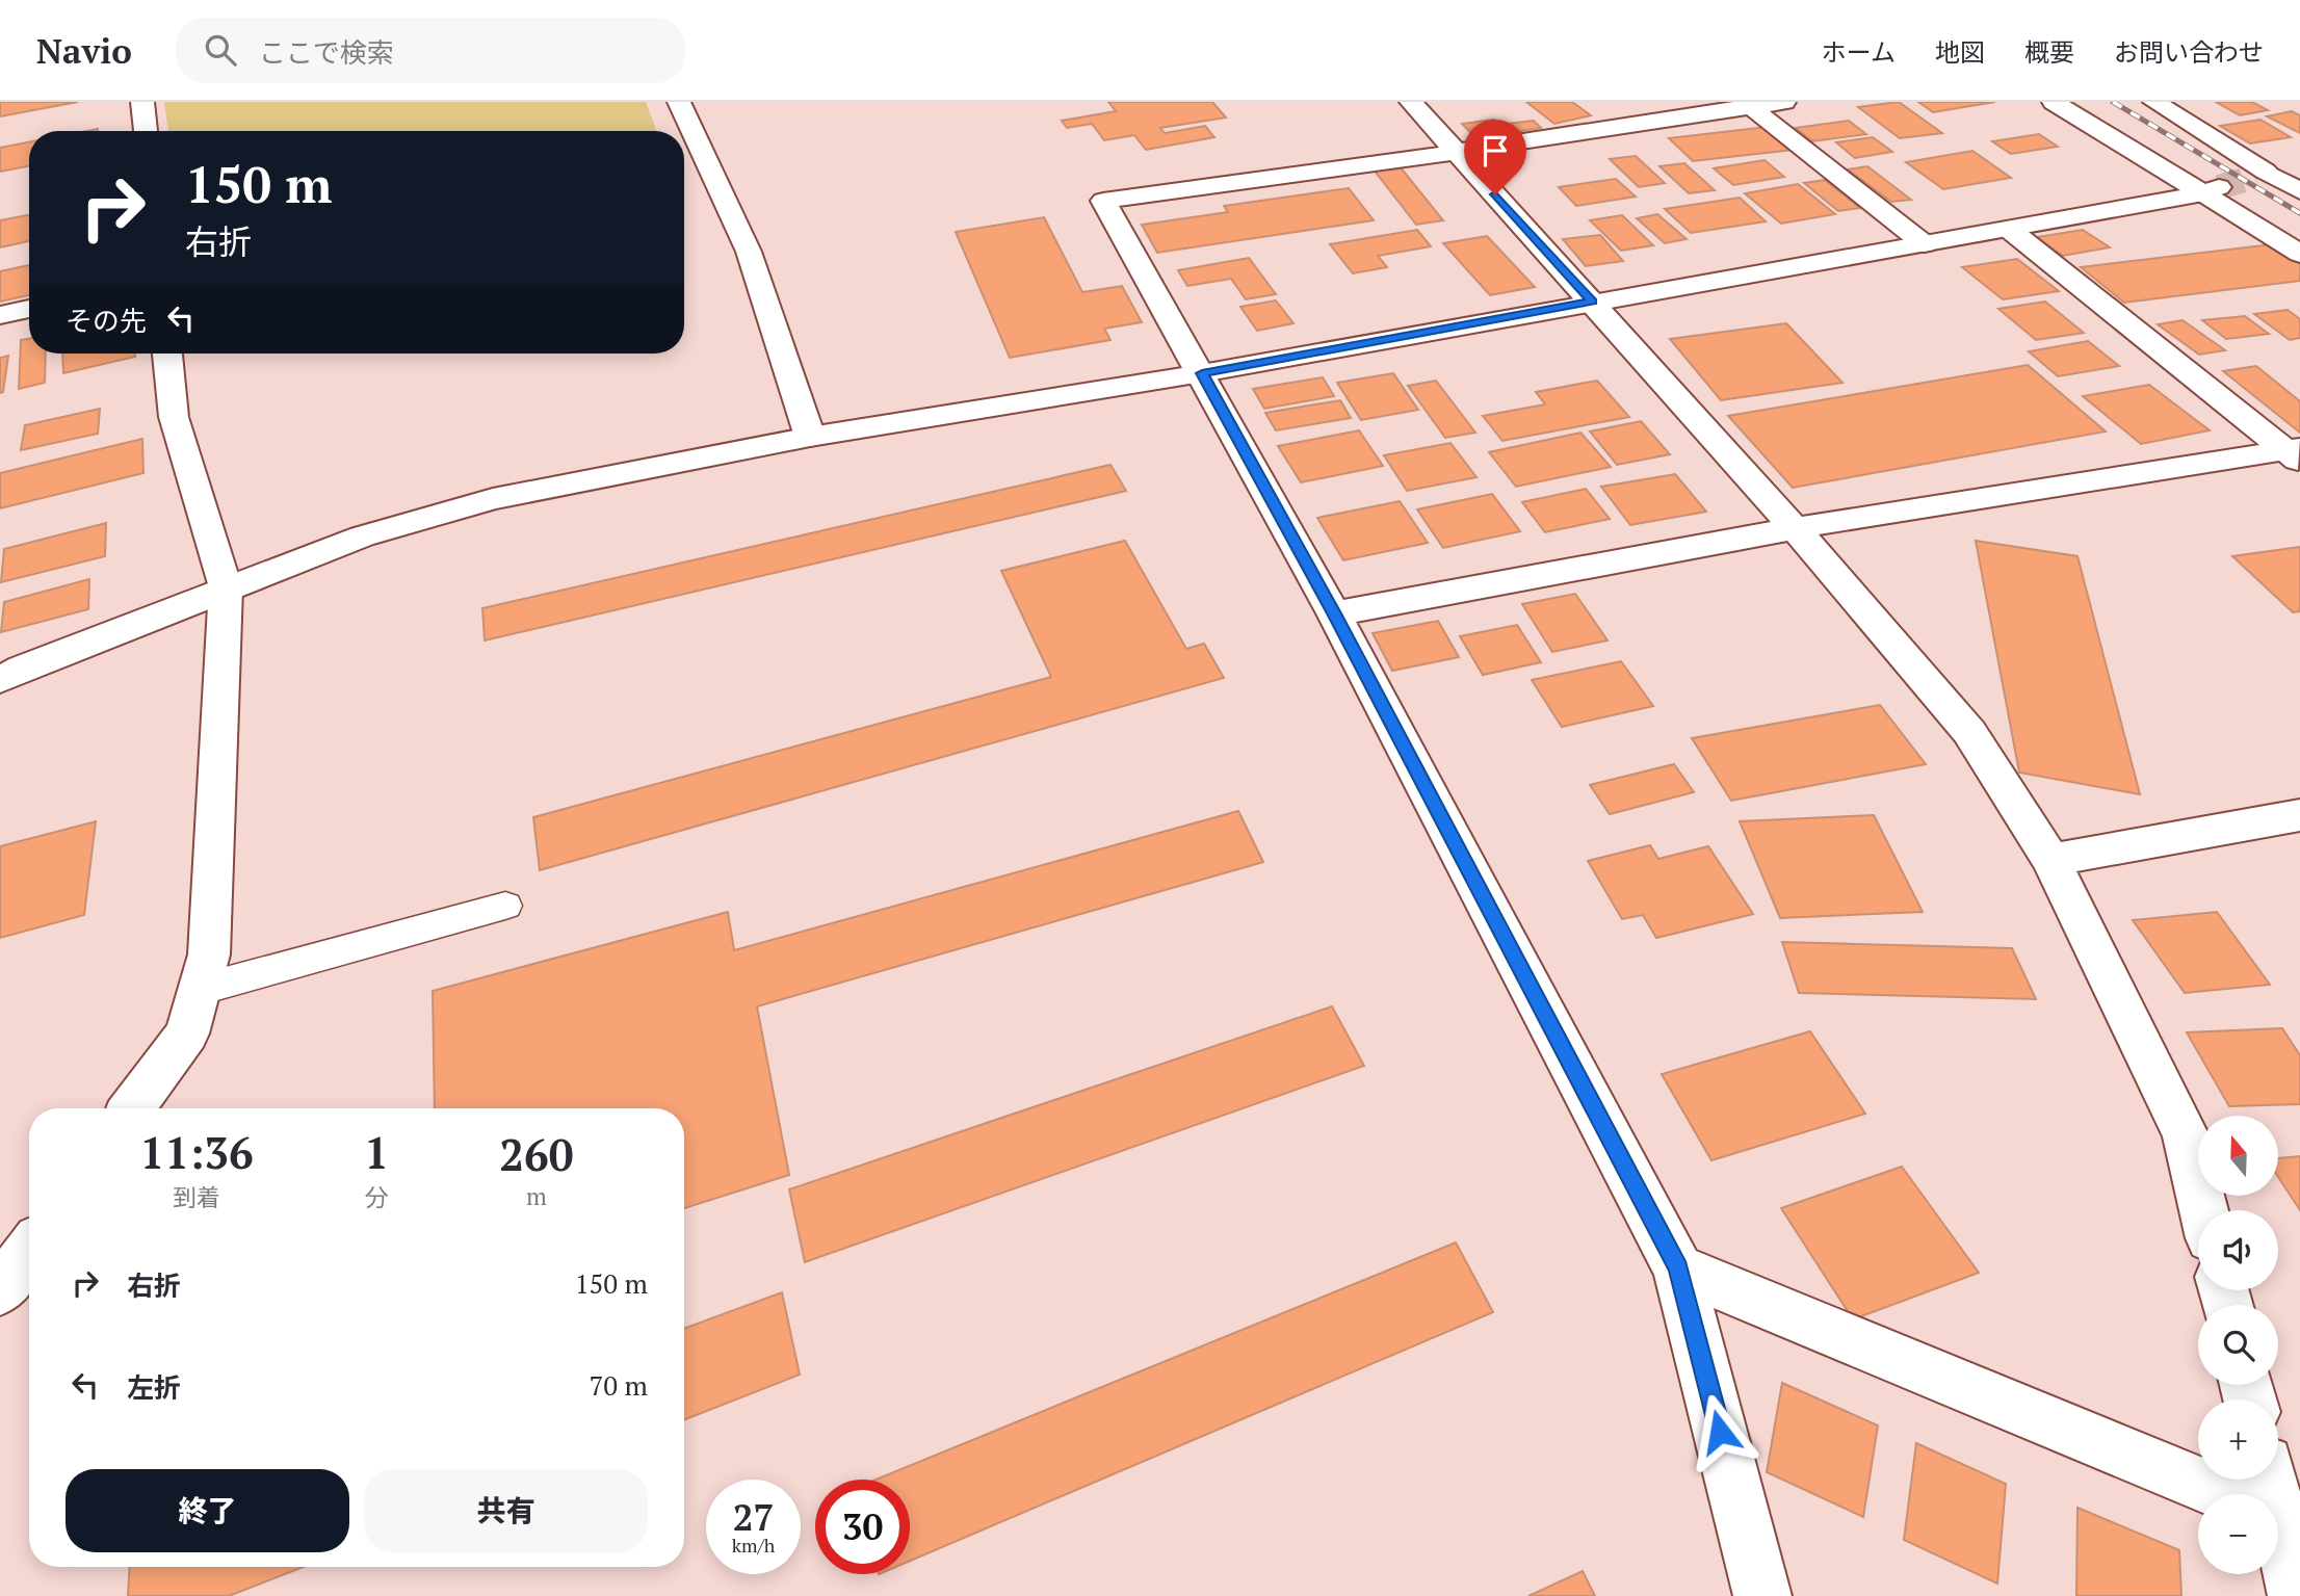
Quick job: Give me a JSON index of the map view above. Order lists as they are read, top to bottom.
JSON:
{
  "north": "top",
  "page": {
    "header": "Navio",
    "search": "ここで検索",
    "nav": [
      "ホーム",
      "地図",
      "概要",
      "お問い合わせ"
    ],
    "turn": ["150 m", "右折"],
    "then": "その先",
    "eta": [
      "11:36",
      "到着",
      "1",
      "分",
      "260",
      "m"
    ],
    "map_buttons": ["+", "−"],
    "list": [
      {
        "name": "右折",
        "value": "150 m"
      },
      {
        "name": "左折",
        "value": "70 m"
      }
    ],
    "buttons": ["終了", "共有"],
    "speed": "27 km/h",
    "limit": "30"
  }
}
